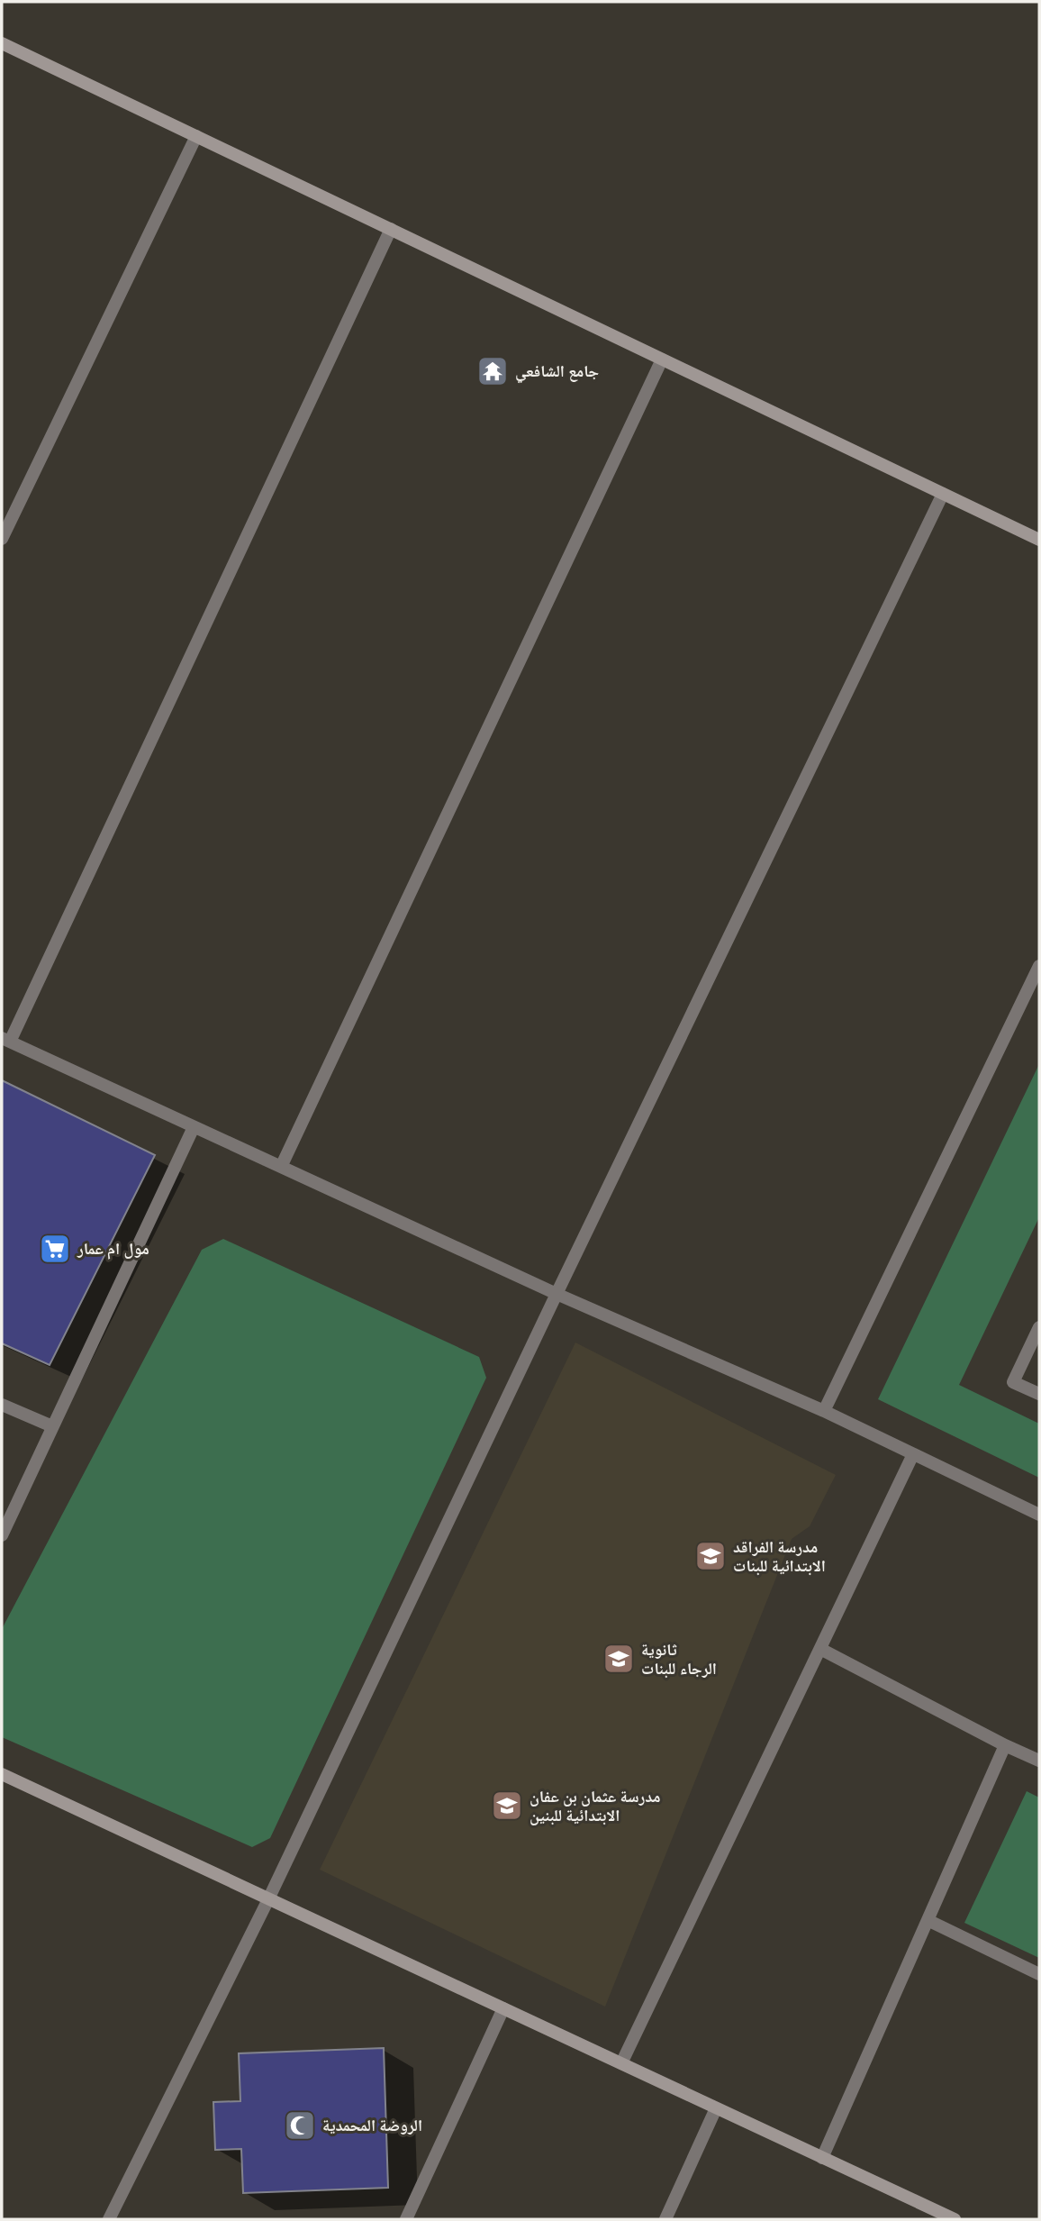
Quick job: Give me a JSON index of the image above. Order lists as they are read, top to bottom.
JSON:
{
  "places": {
    "temple": ["جامع الشافعي"],
    "supermarket": ["مول ام عمار"],
    "school or university": ["مدرسة الفراقد الابتدائية للبنات", "ثانوية الرجاء للبنات", "مدرسة عثمان بن عفان الابتدائية للبنين"],
    "mosque": ["الروضة المحمدية"]
  }
}
